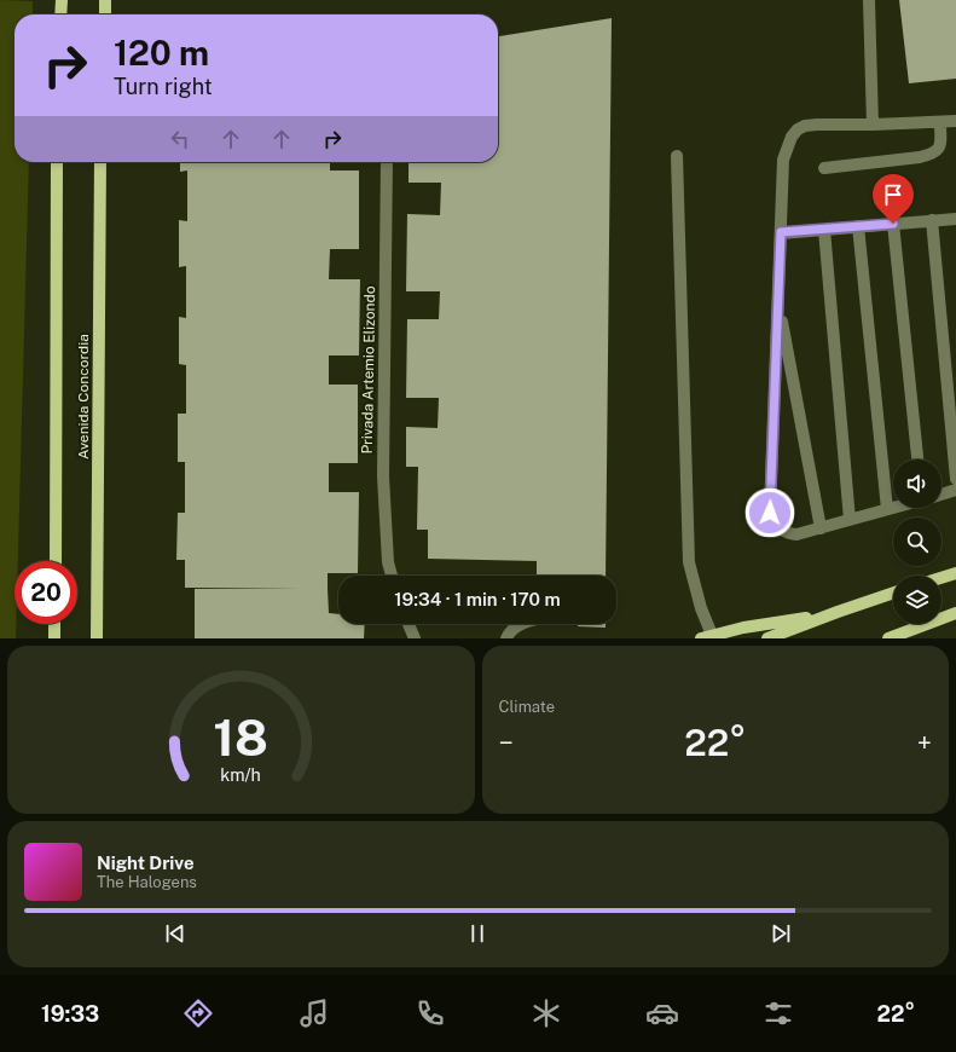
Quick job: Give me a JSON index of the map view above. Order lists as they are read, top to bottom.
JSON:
{
  "streets": {
    "main road": ["Avenida Concordia"],
    "lane": ["Privada Artemio Elizondo"]
  },
  "page": {
    "turn": ["120 m", "Turn right"],
    "limit": "20",
    "trip": "19:34 · 1 min · 170 m",
    "tile": "Climate",
    "heat": ["−", "22°", "+"],
    "song": ["Night Drive", "The Halogens"],
    "tabs": ["19:33", "22°"],
    "gauge": ["18", "km/h"]
  }
}
